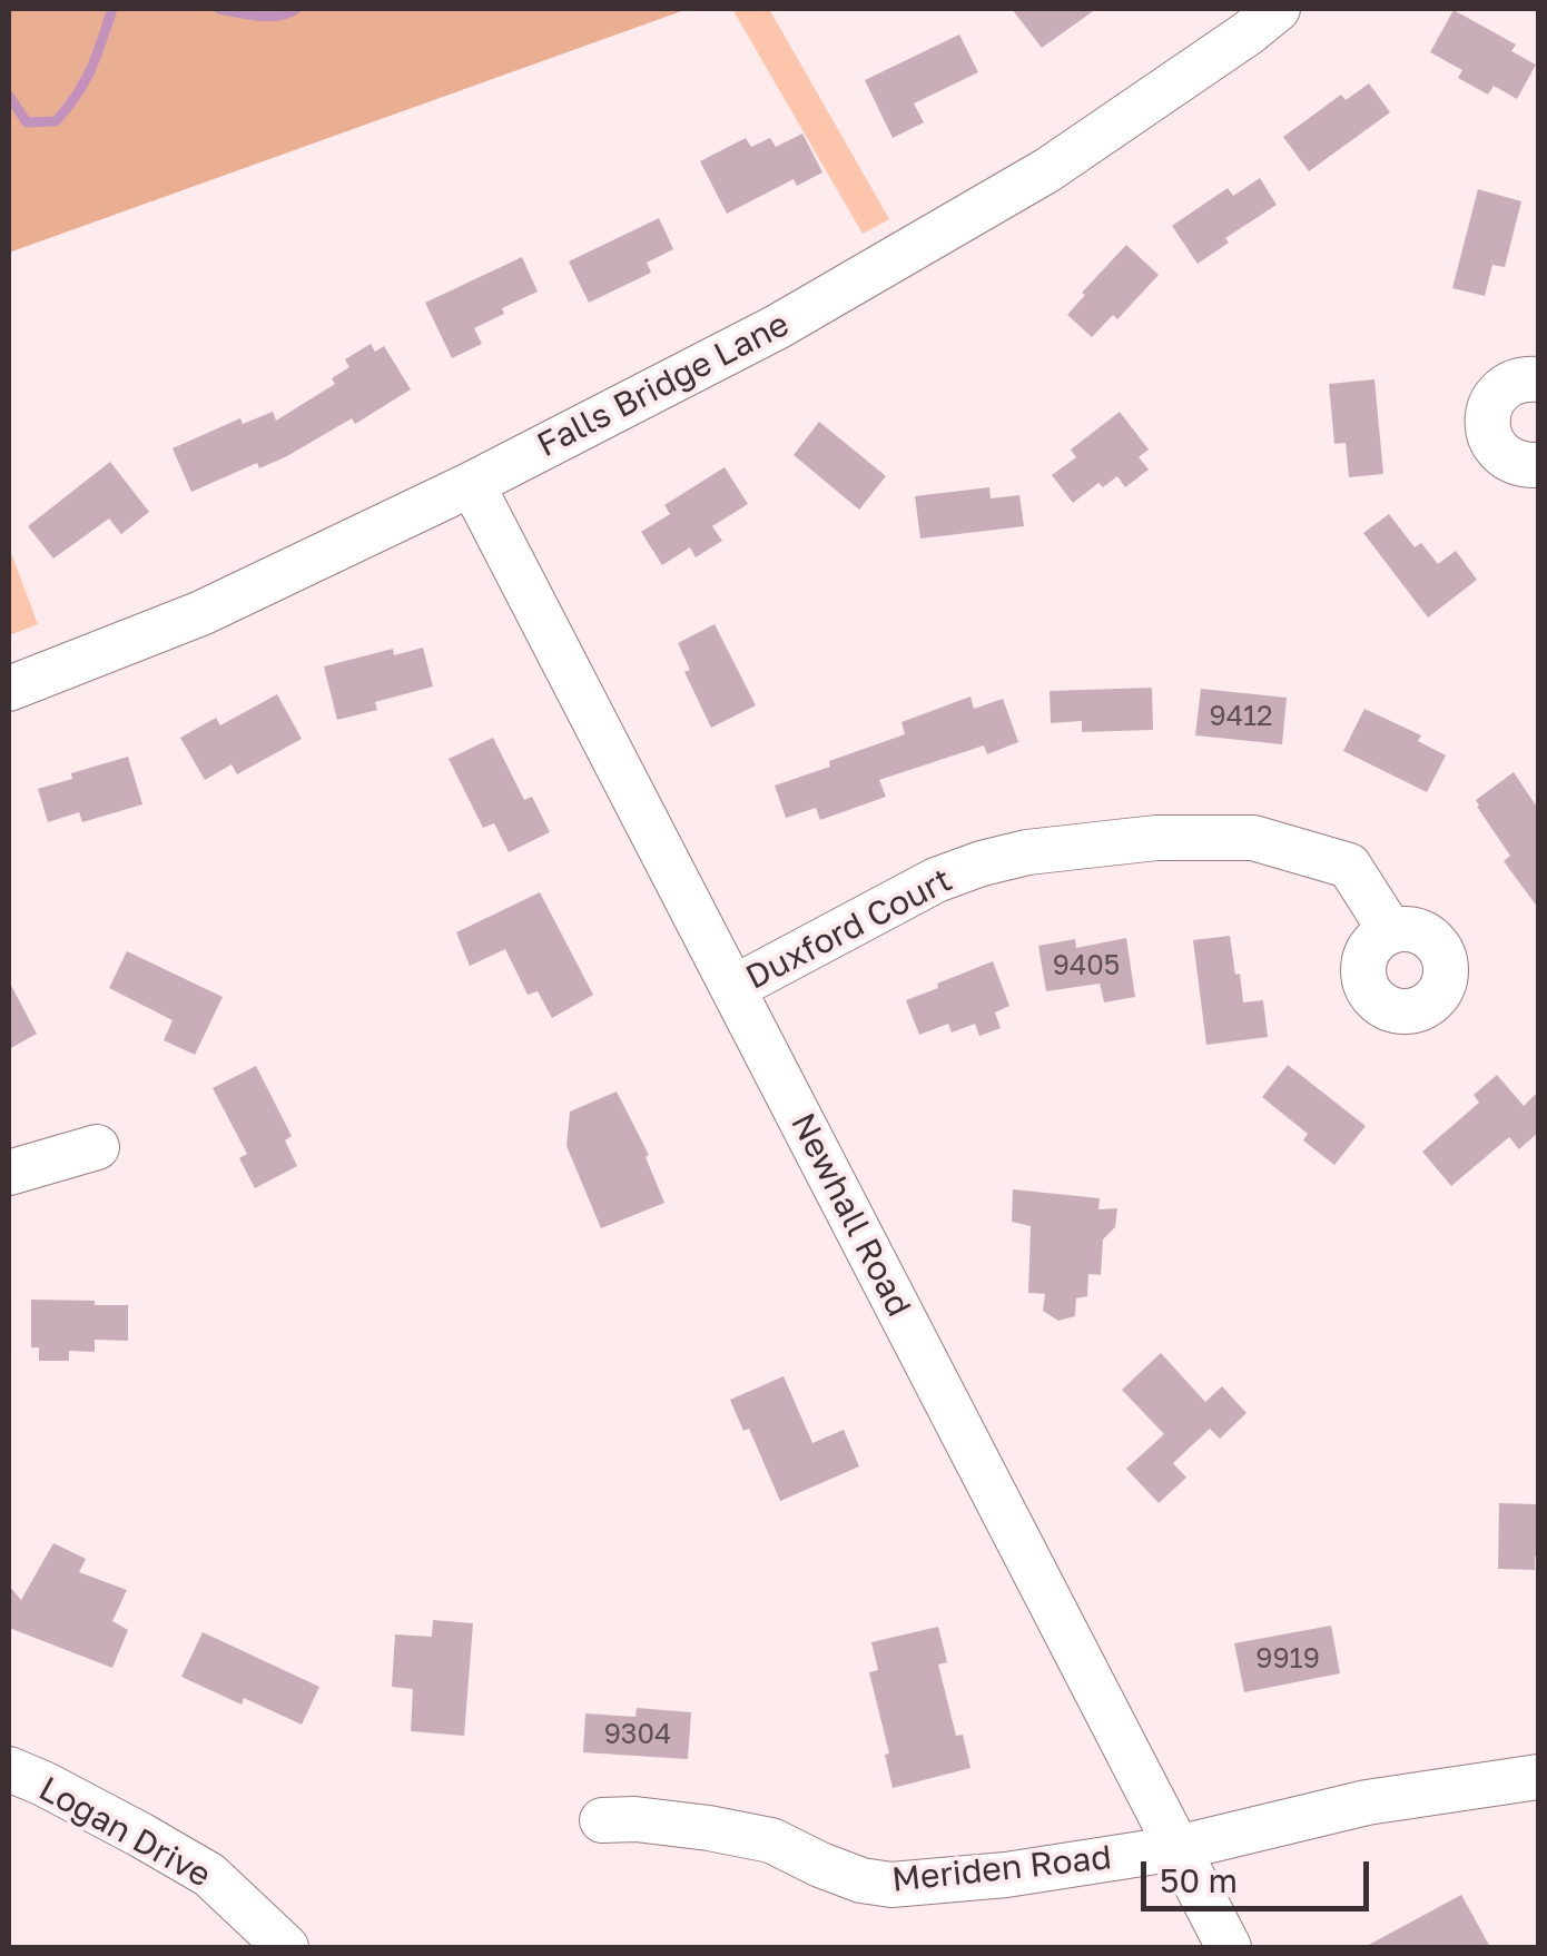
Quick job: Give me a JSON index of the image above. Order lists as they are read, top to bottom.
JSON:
{
  "streets": {
    "street": [
      "Falls Bridge Lane",
      "Duxford Court",
      "Newhall Road",
      "Logan Drive",
      "Meriden Road"
    ]
  },
  "crossings": [
    ["Falls Bridge Lane", "Newhall Road"],
    ["Duxford Court", "Newhall Road"],
    ["Newhall Road", "Meriden Road"]
  ],
  "house_numbers": [
    "9412",
    "9405",
    "9919",
    "9304"
  ],
  "scale_bar": "50 m"
}
